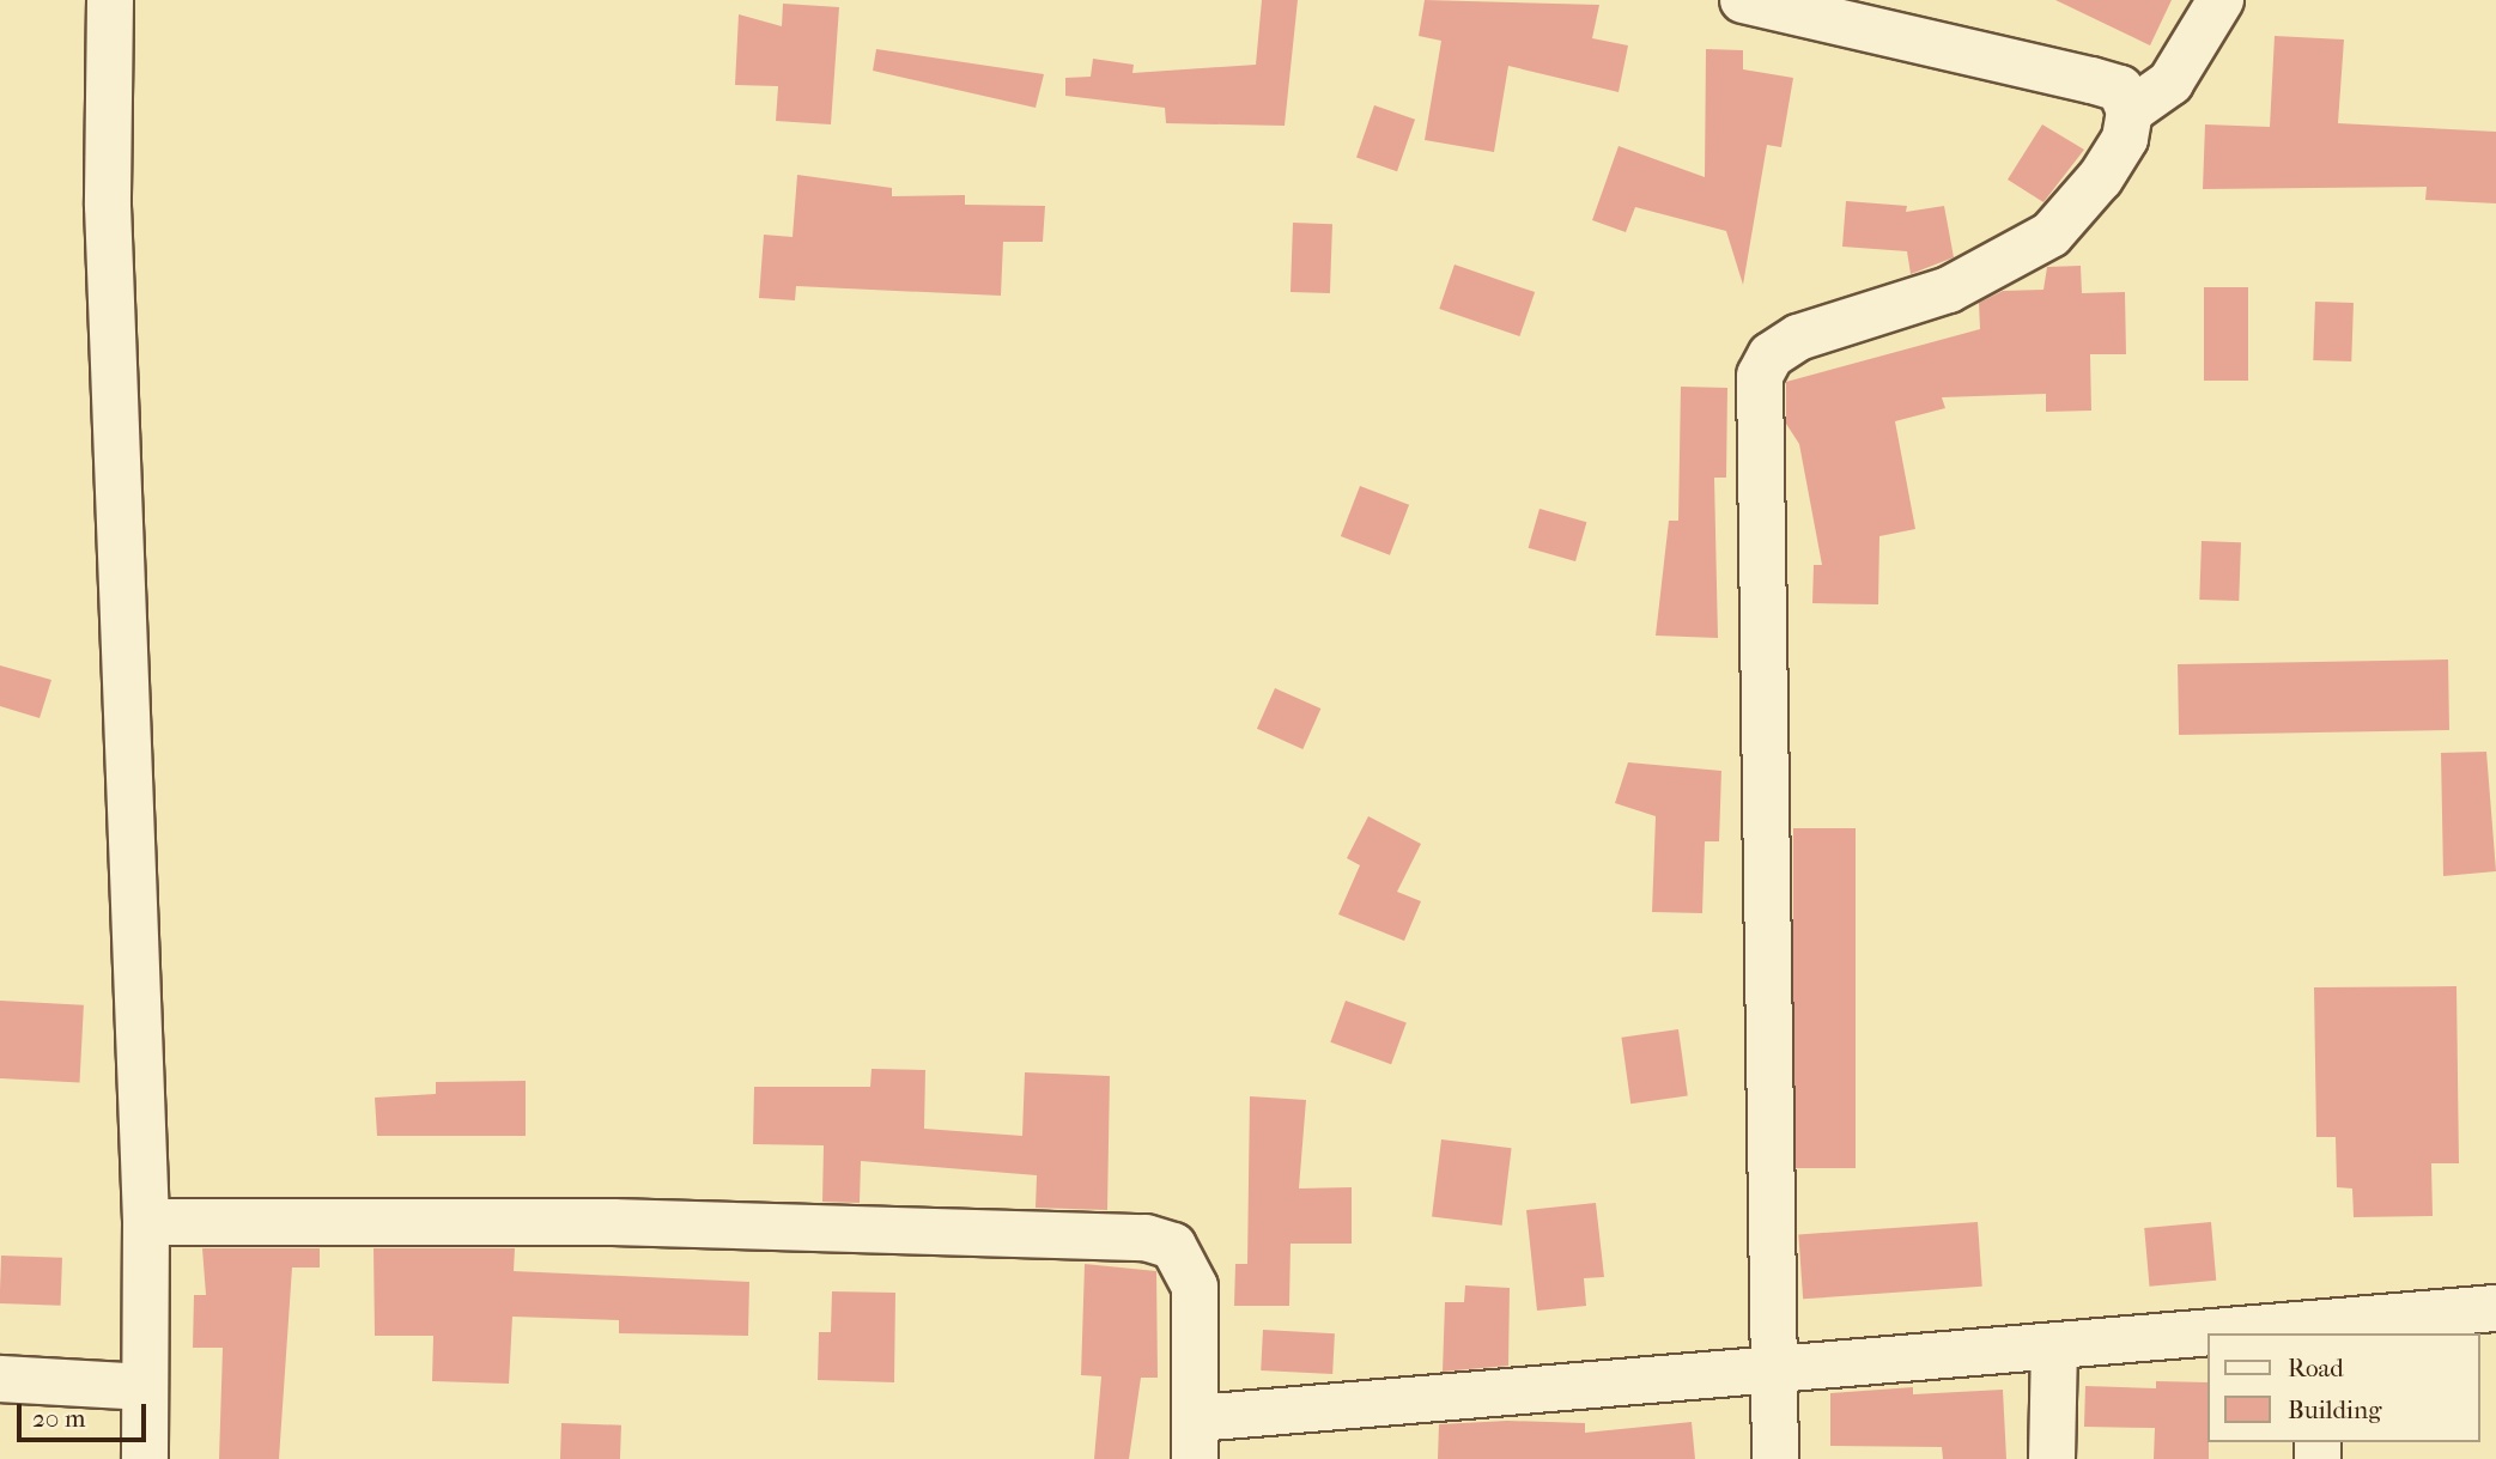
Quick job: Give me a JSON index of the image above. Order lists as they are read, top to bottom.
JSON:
{
  "legend": ["Road", "Building"],
  "scale_bar": "20 m"
}
